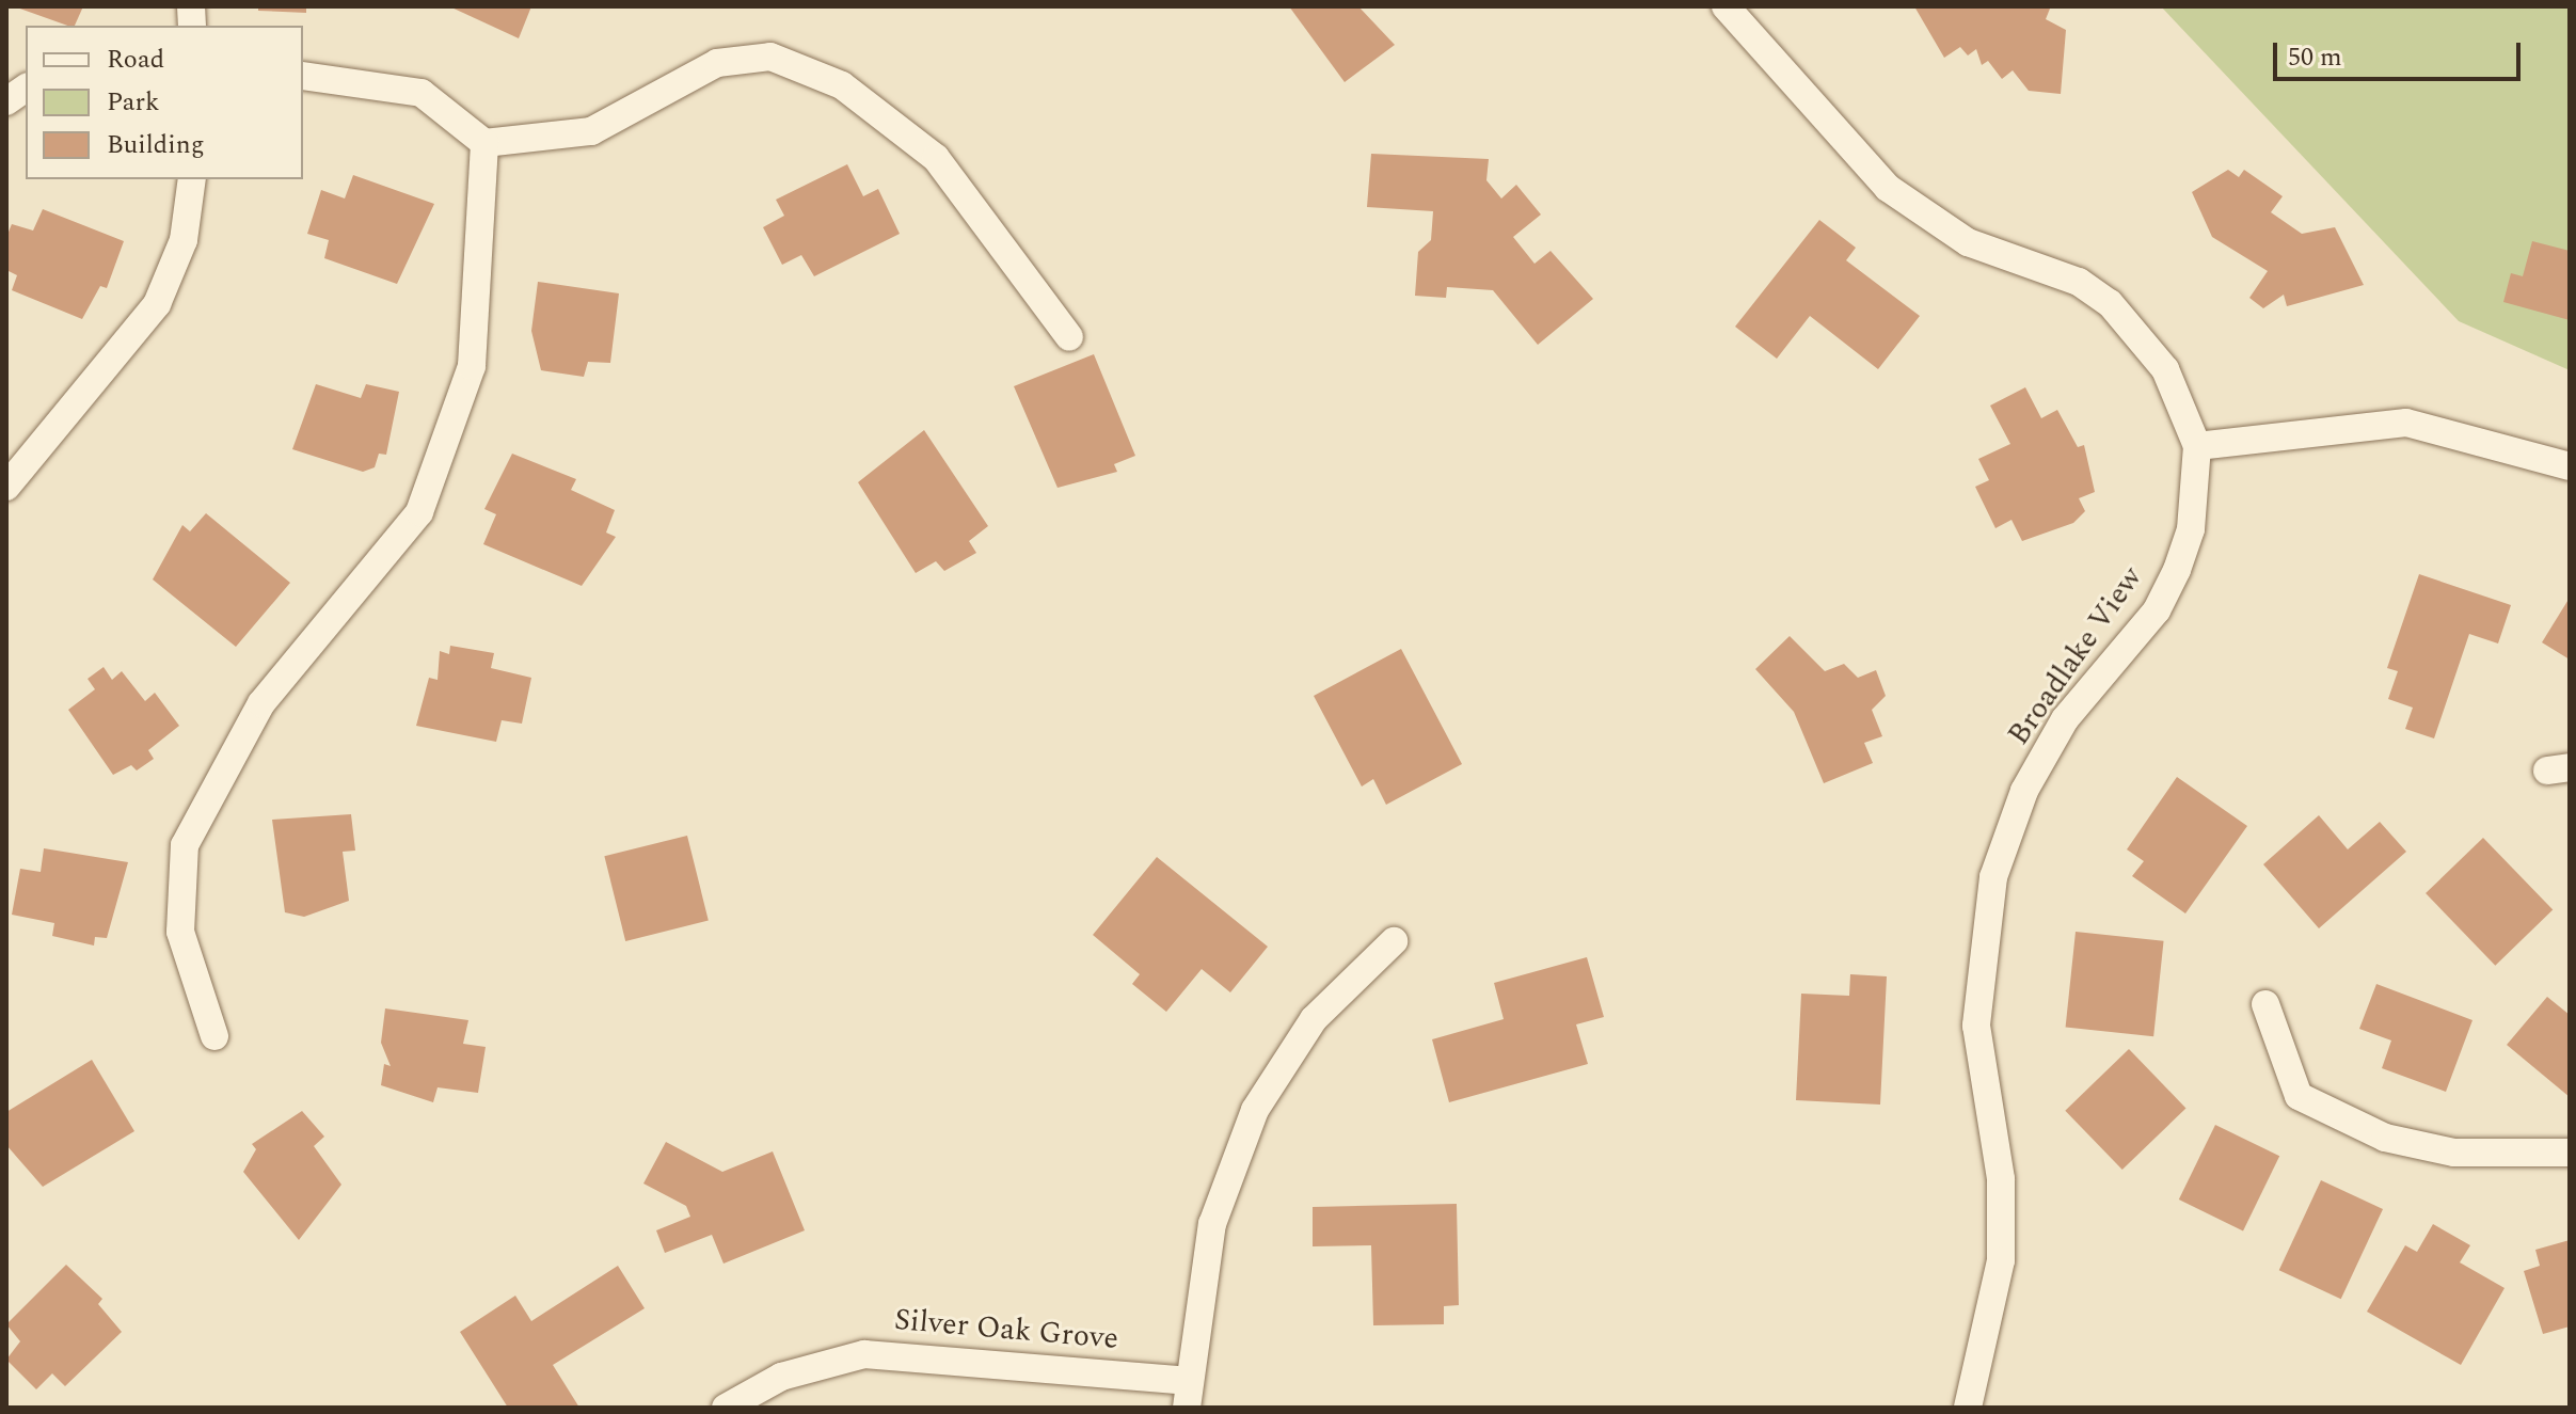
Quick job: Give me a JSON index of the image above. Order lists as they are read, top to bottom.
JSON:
{
  "streets": {
    "street": ["Broadlake View", "Silver Oak Grove"]
  },
  "legend": ["Road", "Park", "Building"],
  "scale_bar": "50 m"
}
